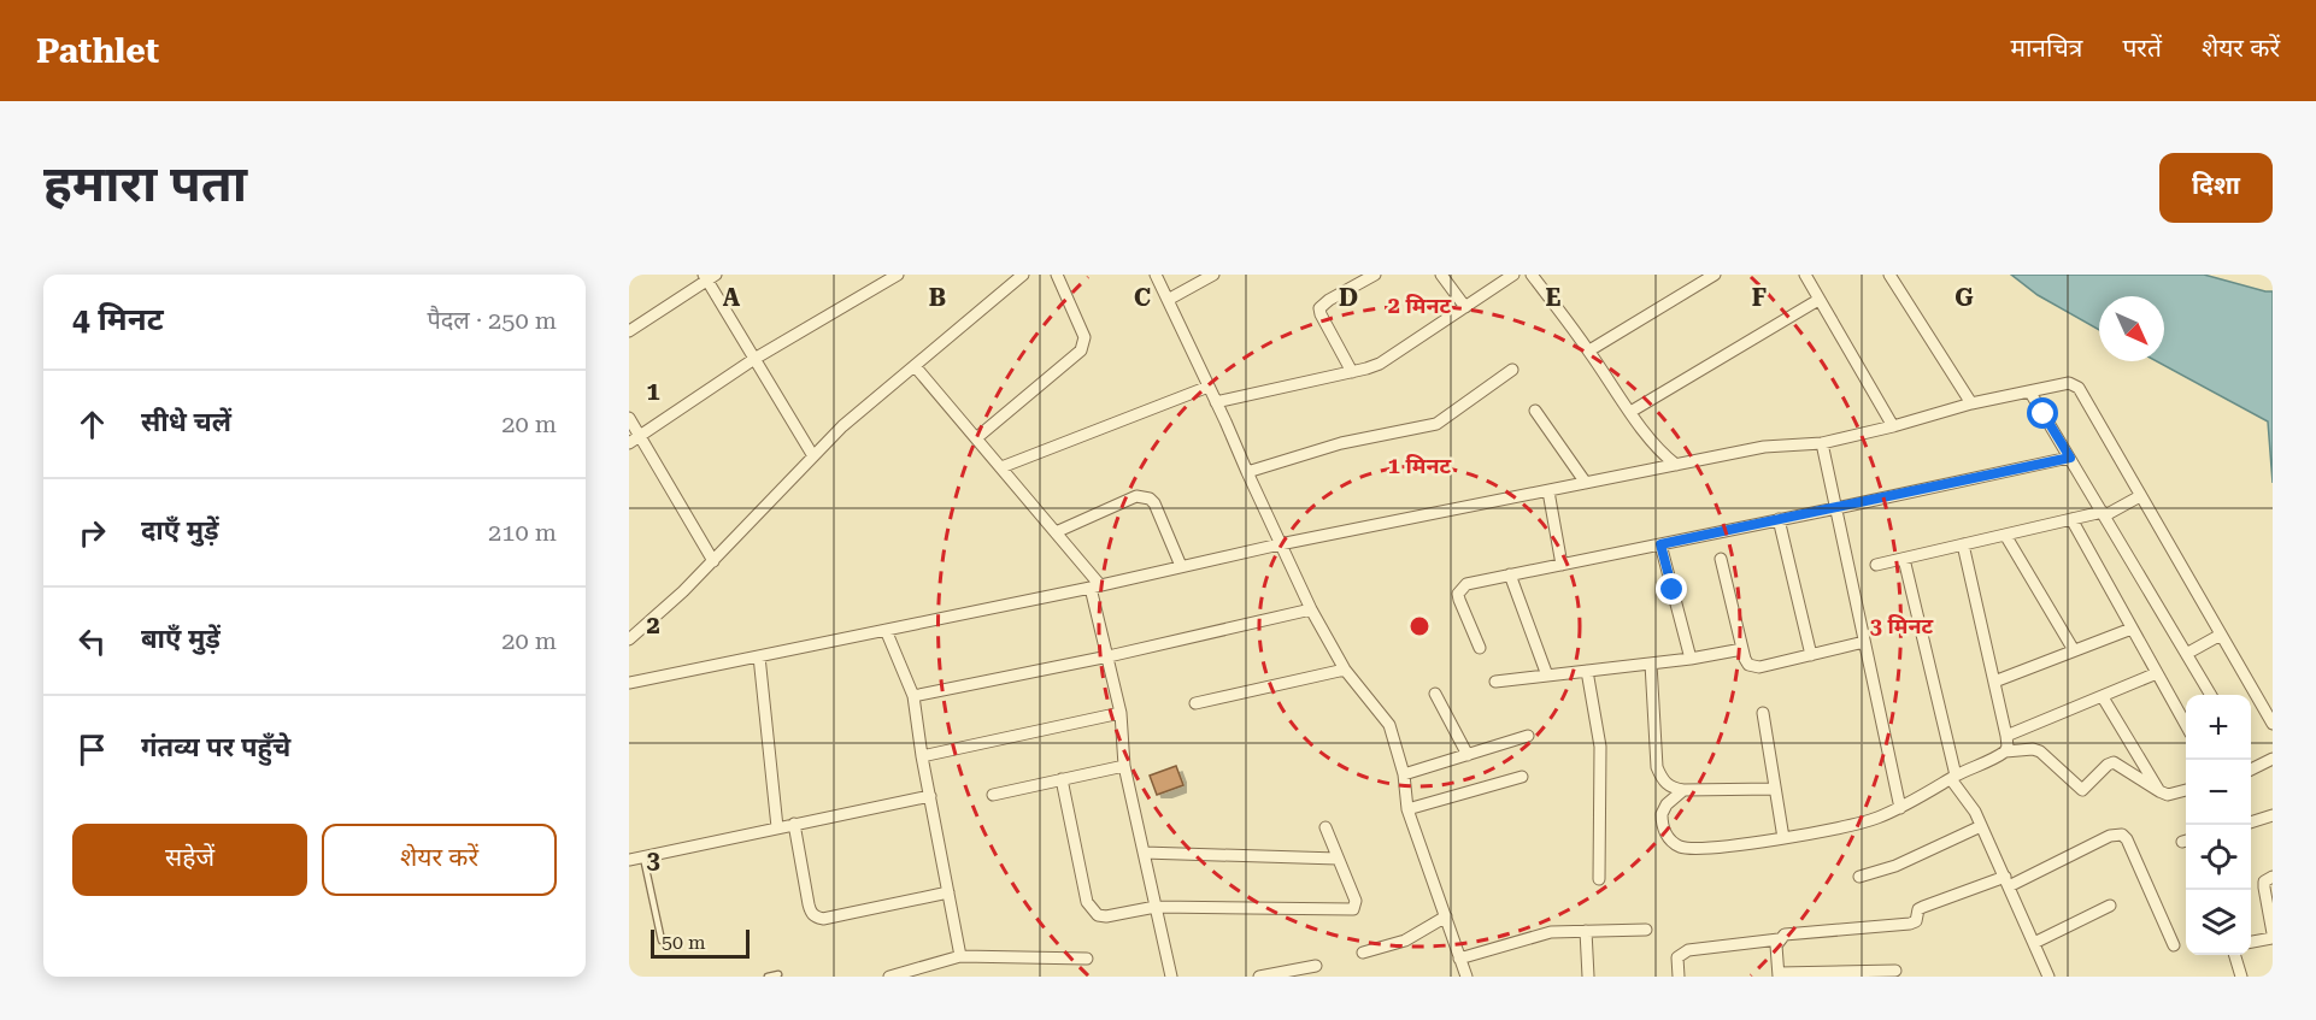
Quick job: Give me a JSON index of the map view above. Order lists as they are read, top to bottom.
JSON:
{
  "scale_bar": "50 m",
  "north": "bottom right",
  "page": {
    "header": "Pathlet",
    "nav": ["मानचित्र", "परतें", "शेयर करें"],
    "buttons": [
      "दिशा",
      ["सहेजें", "शेयर करें"]
    ],
    "title": "हमारा पता",
    "heading": ["4 मिनट", "पैदल · 250 m"],
    "list": [
      ["सीधे चलें", "20 m"],
      ["दाएँ मुड़ें", "210 m"],
      ["बाएँ मुड़ें", "20 m"],
      "गंतव्य पर पहुँचे"
    ],
    "map_buttons": ["+", "−"],
    "scale": "50 m"
  },
  "grid": {
    "columns": [
      "A",
      "B",
      "C",
      "D",
      "E",
      "F",
      "G"
    ],
    "rows": ["1", "2", "3"]
  },
  "rings": ["2 मिनट", "1 मिनट", "3 मिनट"]
}
